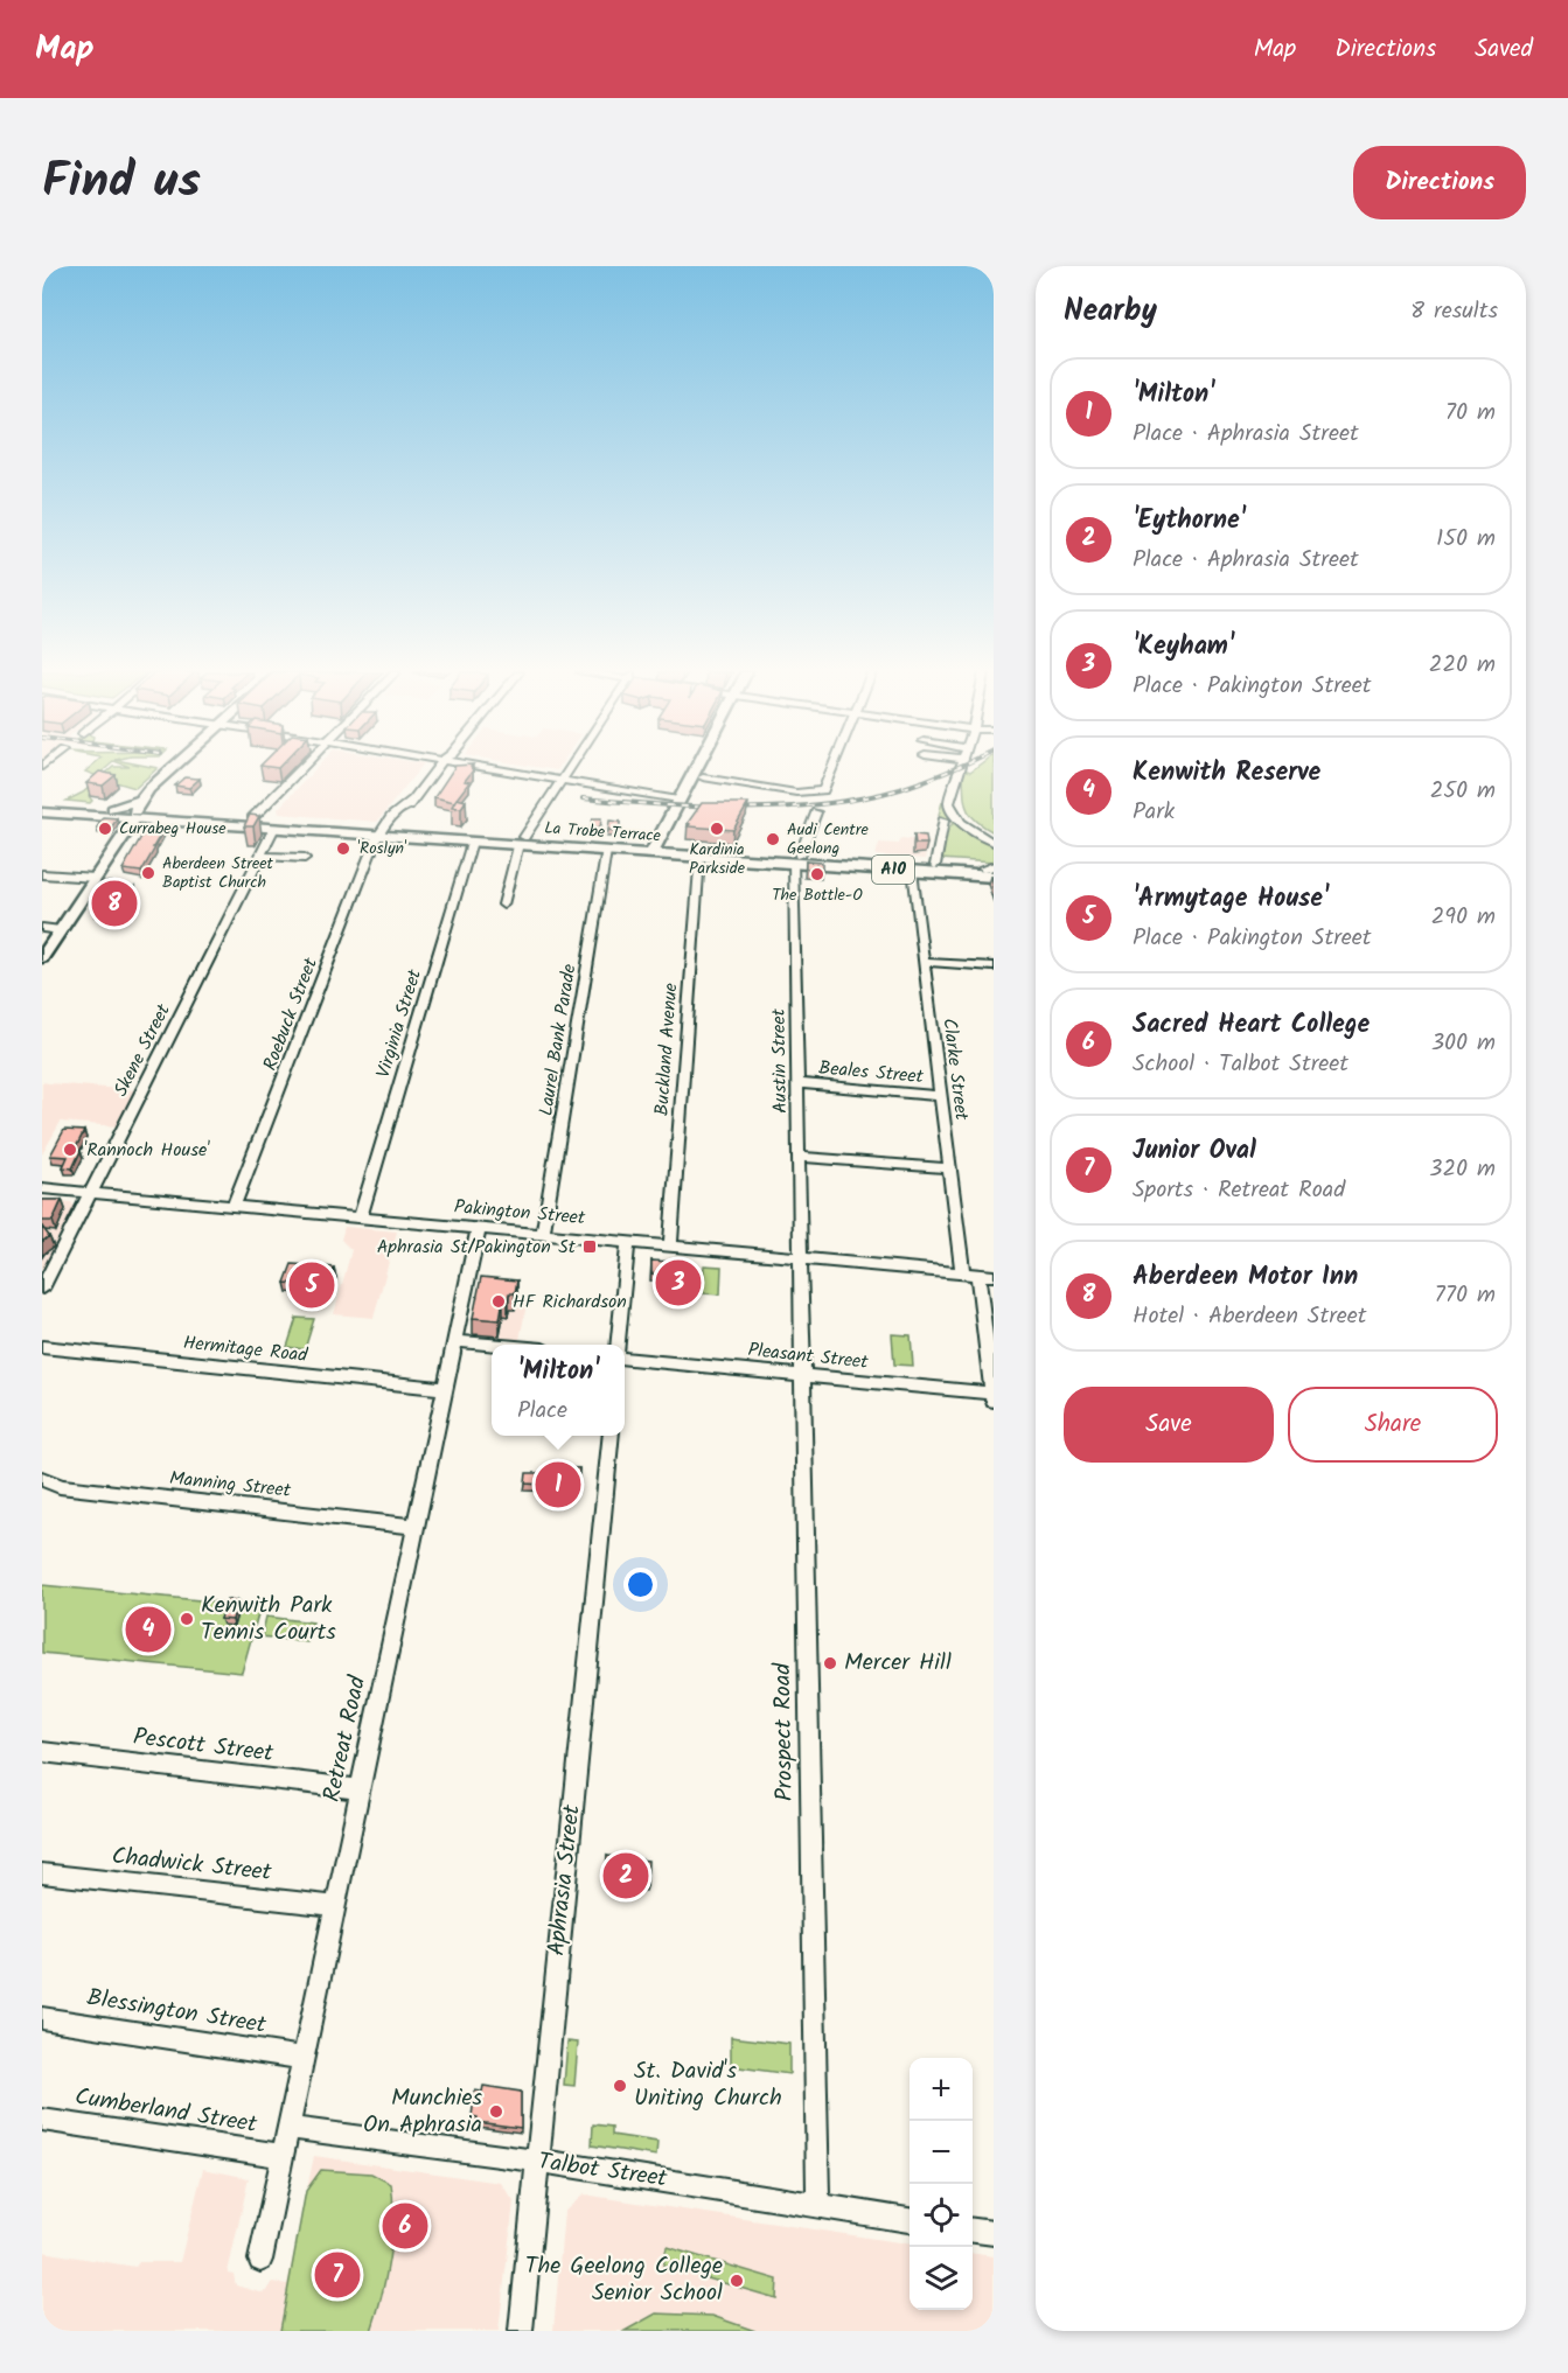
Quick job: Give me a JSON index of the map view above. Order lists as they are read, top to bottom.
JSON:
{
  "streets": {
    "highway": ["La Trobe Terrace", "A10"],
    "street": [
      "Roebuck Street",
      "Virginia Street",
      "Laurel Bank Parade",
      "Buckland Avenue",
      "Skene Street",
      "Austin Street",
      "Clarke Street",
      "Beales Street",
      "Pakington Street",
      "Hermitage Road",
      "Pleasant Street",
      "Manning Street",
      "Prospect Road",
      "Retreat Road",
      "Pescott Street",
      "Chadwick Street",
      "Aphrasia Street",
      "Blessington Street",
      "Cumberland Street",
      "Talbot Street"
    ]
  },
  "crossings": [
    ["La Trobe Terrace", "Roebuck Street"],
    ["La Trobe Terrace", "Virginia Street"],
    ["La Trobe Terrace", "Laurel Bank Parade"],
    ["La Trobe Terrace", "Buckland Avenue"],
    ["La Trobe Terrace", "Skene Street"],
    ["La Trobe Terrace", "Austin Street"],
    ["La Trobe Terrace", "Clarke Street"],
    ["Roebuck Street", "Pakington Street"],
    ["Virginia Street", "Pakington Street"],
    ["Laurel Bank Parade", "Pakington Street"],
    ["Buckland Avenue", "Pakington Street"],
    ["Skene Street", "Pakington Street"],
    ["Austin Street", "Beales Street"],
    ["Austin Street", "Pakington Street"],
    ["Austin Street", "Prospect Road"],
    ["Clarke Street", "Beales Street"],
    ["Clarke Street", "Pakington Street"],
    ["Clarke Street", "Pleasant Street"],
    ["Pakington Street", "Prospect Road"],
    ["Pakington Street", "Retreat Road"],
    ["Hermitage Road", "Retreat Road"],
    ["Pleasant Street", "Prospect Road"],
    ["Manning Street", "Retreat Road"],
    ["Prospect Road", "Talbot Street"],
    ["Retreat Road", "Pescott Street"],
    ["Retreat Road", "Chadwick Street"],
    ["Retreat Road", "Blessington Street"],
    ["Retreat Road", "Cumberland Street"],
    ["Retreat Road", "Talbot Street"],
    ["Aphrasia Street", "Talbot Street"]
  ],
  "places": {
    "other": [
      "Currabeg House",
      "Kardinia Parkside",
      "Audi Centre Geelong",
      "'Roslyn'",
      "Aberdeen Street Baptist Church",
      "The Bottle-O",
      "'Rannoch House'",
      "HF Richardson",
      "Kenwith Park Tennis Courts",
      "Mercer Hill",
      "St. David's Uniting Church",
      "Munchies On Aphrasia",
      "The Geelong College Senior School"
    ],
    "transit": ["Aphrasia St/Pakington St"]
  },
  "page": {
    "header": "Map",
    "nav": ["Map", "Directions", "Saved"],
    "title": "Find us",
    "buttons": [
      "Directions",
      ["Save", "Share"]
    ],
    "heading": ["Nearby", "8 results"],
    "list": [
      {
        "mark": "1",
        "name": "'Milton'",
        "note": "Place · Aphrasia Street",
        "value": "70 m"
      },
      {
        "mark": "2",
        "name": "'Eythorne'",
        "note": "Place · Aphrasia Street",
        "value": "150 m"
      },
      {
        "mark": "3",
        "name": "'Keyham'",
        "note": "Place · Pakington Street",
        "value": "220 m"
      },
      {
        "mark": "4",
        "name": "Kenwith Reserve",
        "note": "Park",
        "value": "250 m"
      },
      {
        "mark": "5",
        "name": "'Armytage House'",
        "note": "Place · Pakington Street",
        "value": "290 m"
      },
      {
        "mark": "6",
        "name": "Sacred Heart College",
        "note": "School · Talbot Street",
        "value": "300 m"
      },
      {
        "mark": "7",
        "name": "Junior Oval",
        "note": "Sports · Retreat Road",
        "value": "320 m"
      },
      {
        "mark": "8",
        "name": "Aberdeen Motor Inn",
        "note": "Hotel · Aberdeen Street",
        "value": "770 m"
      }
    ],
    "pins": [
      "8",
      "3",
      "5",
      "1",
      "4",
      "2",
      "6",
      "7"
    ],
    "popup": ["'Milton'", "Place"],
    "map_buttons": ["+", "−"]
  }
}
